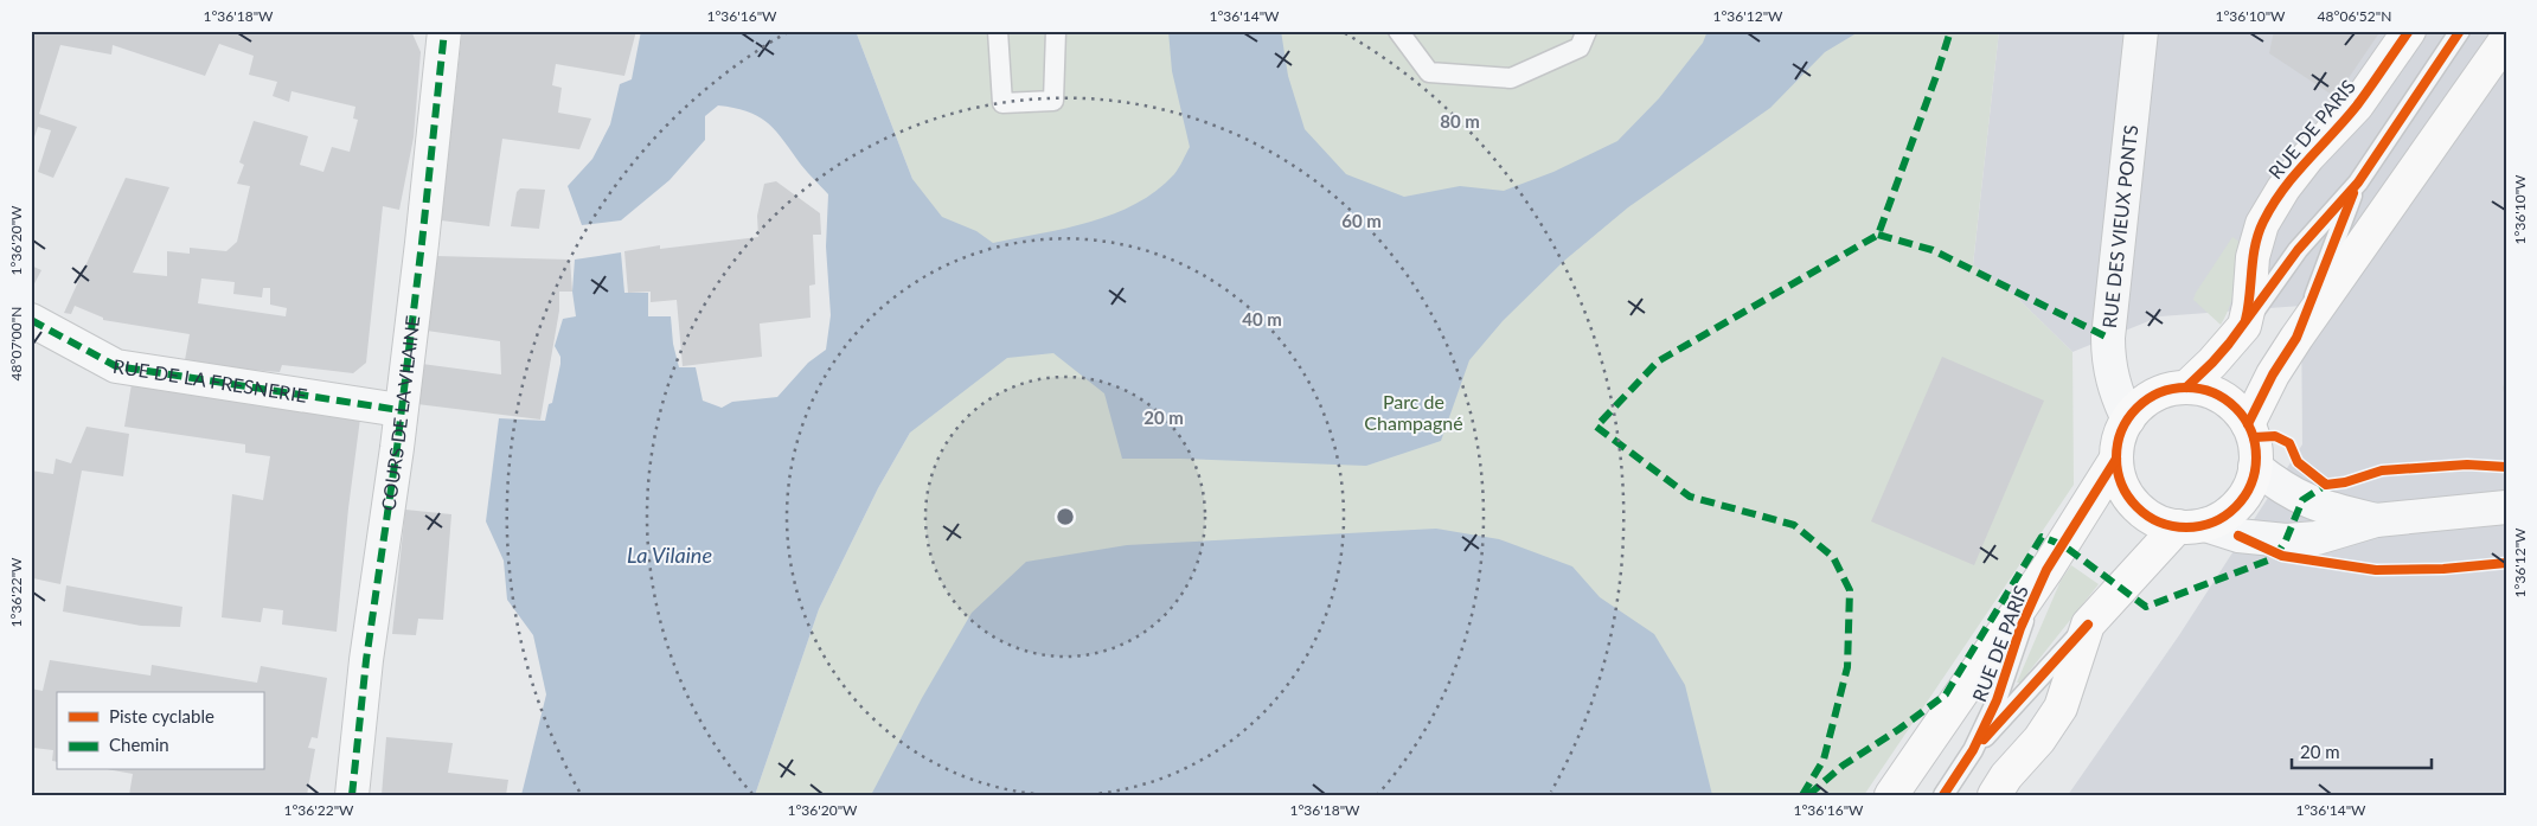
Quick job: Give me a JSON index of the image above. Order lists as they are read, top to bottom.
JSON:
{
  "streets": {
    "main road": ["RUE DE PARIS"],
    "street": ["RUE DES VIEUX PONTS", "RUE DE LA FRESNERIE", "COURS DE LA VILAINE"]
  },
  "crossings": [
    ["RUE DE PARIS", "RUE DES VIEUX PONTS"],
    ["RUE DE LA FRESNERIE", "COURS DE LA VILAINE"]
  ],
  "water": ["La Vilaine"],
  "parks": ["Parc de Champagné"],
  "legend": ["Piste cyclable", "Chemin"],
  "scale_bar": "20 m",
  "coordinates": [
    "1°36'18\"W",
    "1°36'16\"W",
    "1°36'14\"W",
    "1°36'12\"W",
    "1°36'10\"W",
    "48°06'52\"N",
    "1°36'20\"W",
    "48°07'00\"N",
    "1°36'22\"W"
  ],
  "rings": [
    "80 m",
    "60 m",
    "40 m",
    "20 m"
  ]
}
